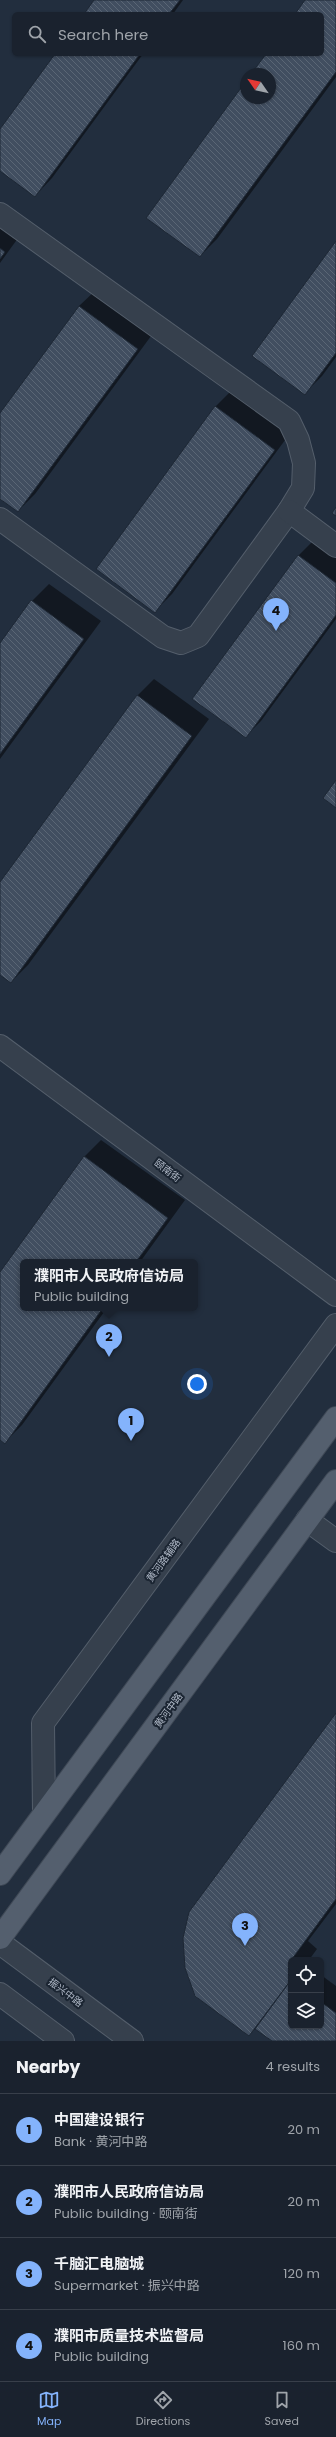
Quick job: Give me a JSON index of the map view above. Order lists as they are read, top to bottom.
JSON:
{
  "streets": {
    "main road": ["黄河中路"],
    "street": ["颐南街", "黄河路辅路", "振兴中路"]
  },
  "north": "top left",
  "page": {
    "search": "Search here",
    "pins": [
      "4",
      "2",
      "1",
      "3"
    ],
    "popup": ["濮阳市人民政府信访局", "Public building"],
    "heading": ["Nearby", "4 results"],
    "list": [
      {
        "mark": "1",
        "name": "中国建设银行",
        "note": "Bank · 黄河中路",
        "value": "20 m"
      },
      {
        "mark": "2",
        "name": "濮阳市人民政府信访局",
        "note": "Public building · 颐南街",
        "value": "20 m"
      },
      {
        "mark": "3",
        "name": "千脑汇电脑城",
        "note": "Supermarket · 振兴中路",
        "value": "120 m"
      },
      {
        "mark": "4",
        "name": "濮阳市质量技术监督局",
        "note": "Public building",
        "value": "160 m"
      }
    ],
    "nav": ["Map", "Directions", "Saved"]
  }
}
